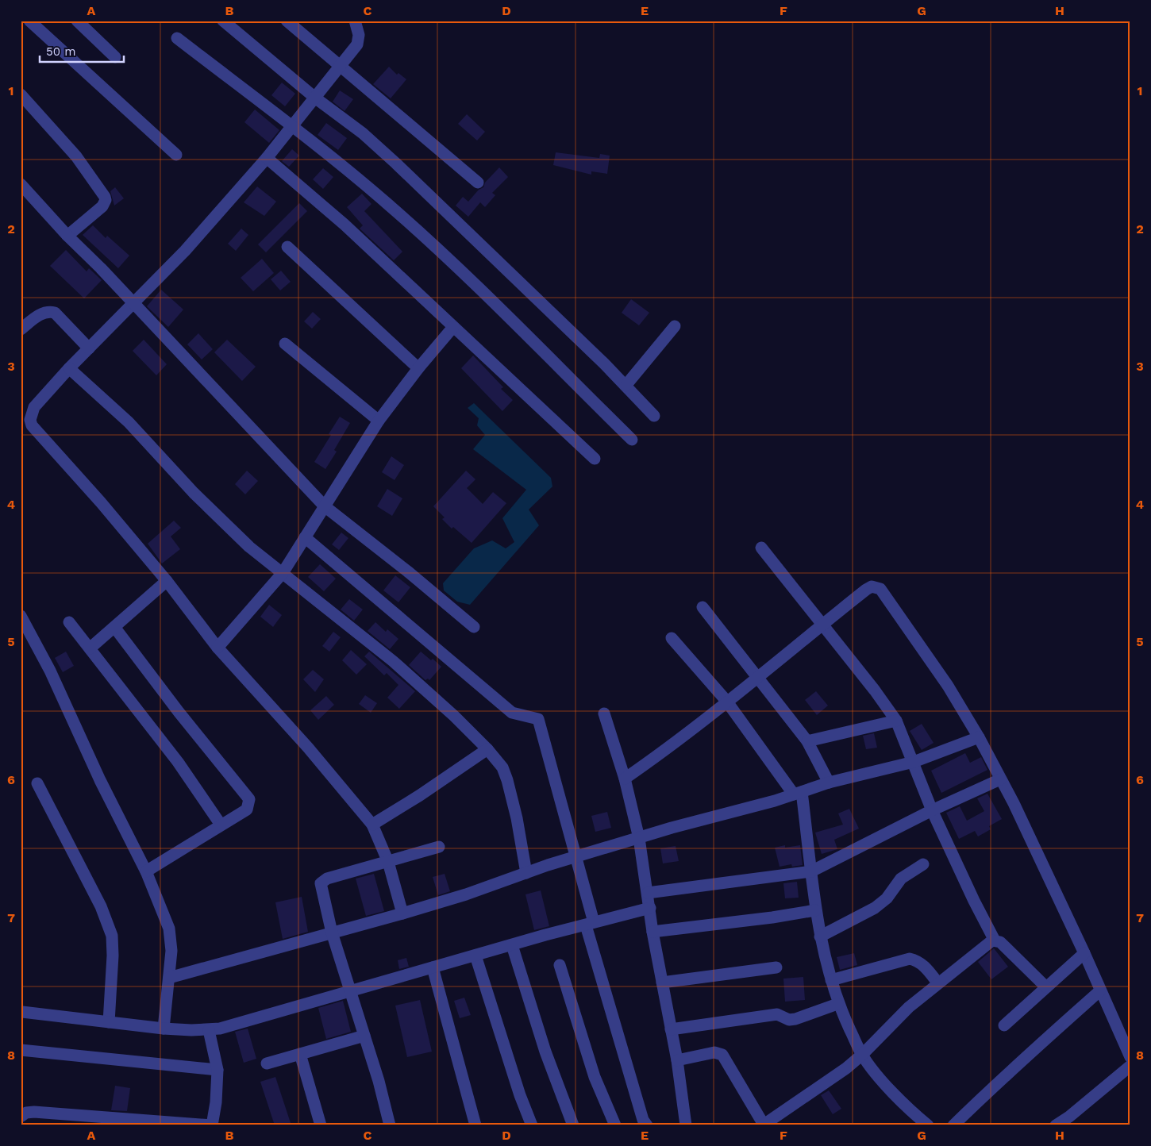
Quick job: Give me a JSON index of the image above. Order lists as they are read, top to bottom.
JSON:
{
  "scale_bar": "50 m",
  "grid": {
    "columns": [
      "A",
      "B",
      "C",
      "D",
      "E",
      "F",
      "G",
      "H"
    ],
    "rows": [
      "1",
      "2",
      "3",
      "4",
      "5",
      "6",
      "7",
      "8"
    ]
  }
}
